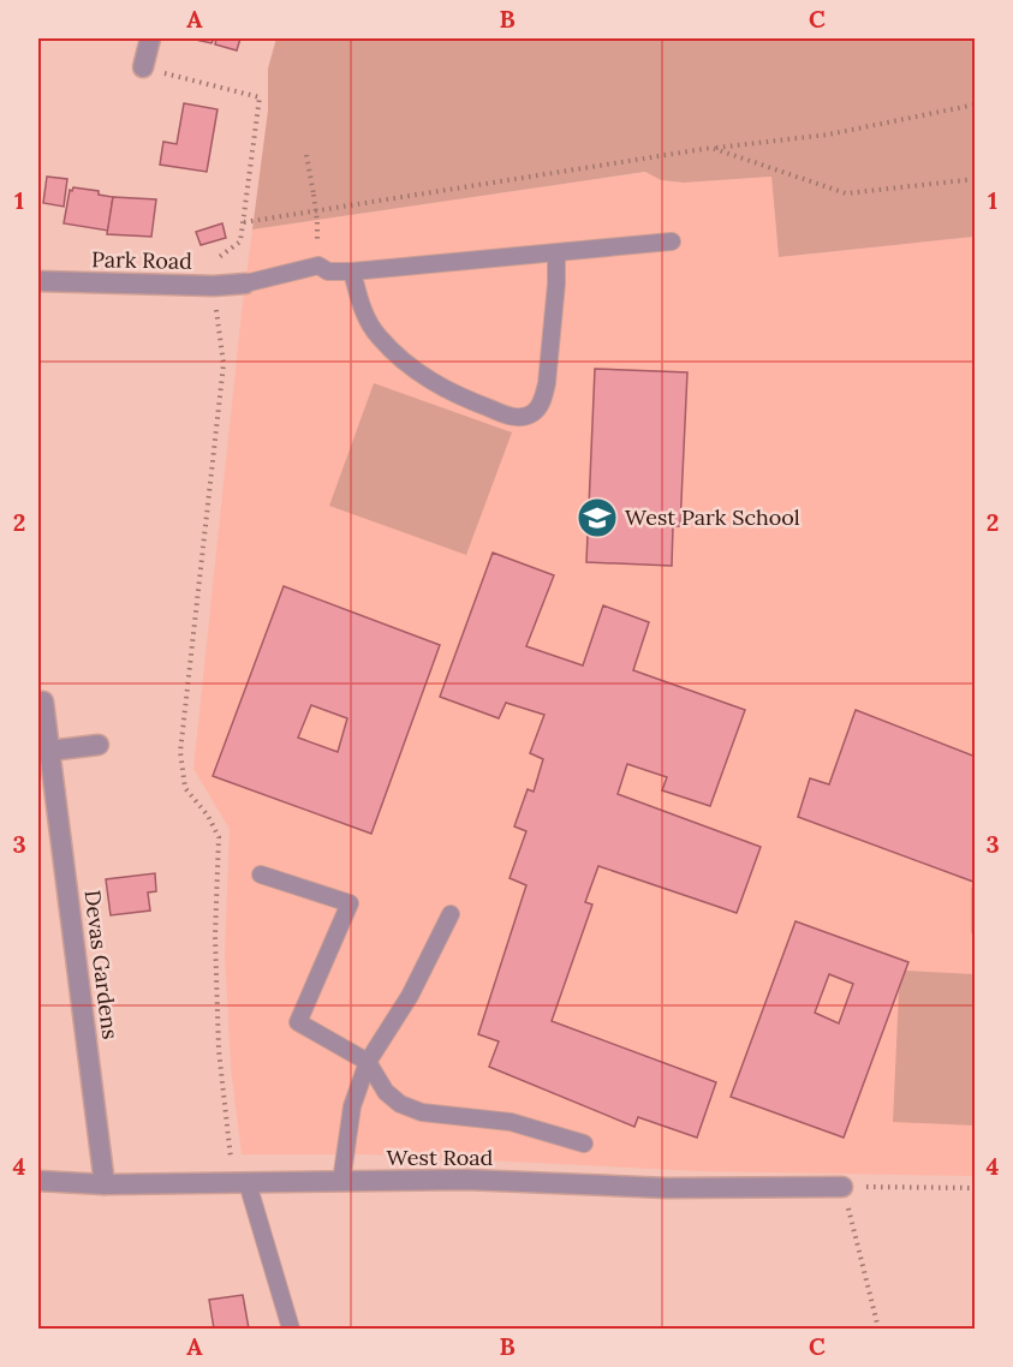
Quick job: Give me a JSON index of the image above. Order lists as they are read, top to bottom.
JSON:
{
  "streets": {
    "street": ["Park Road", "Devas Gardens", "West Road"]
  },
  "crossings": [
    ["Devas Gardens", "West Road"]
  ],
  "places": {
    "school or university": ["West Park School"]
  },
  "grid": {
    "columns": ["A", "B", "C"],
    "rows": [
      "1",
      "2",
      "3",
      "4"
    ]
  }
}
